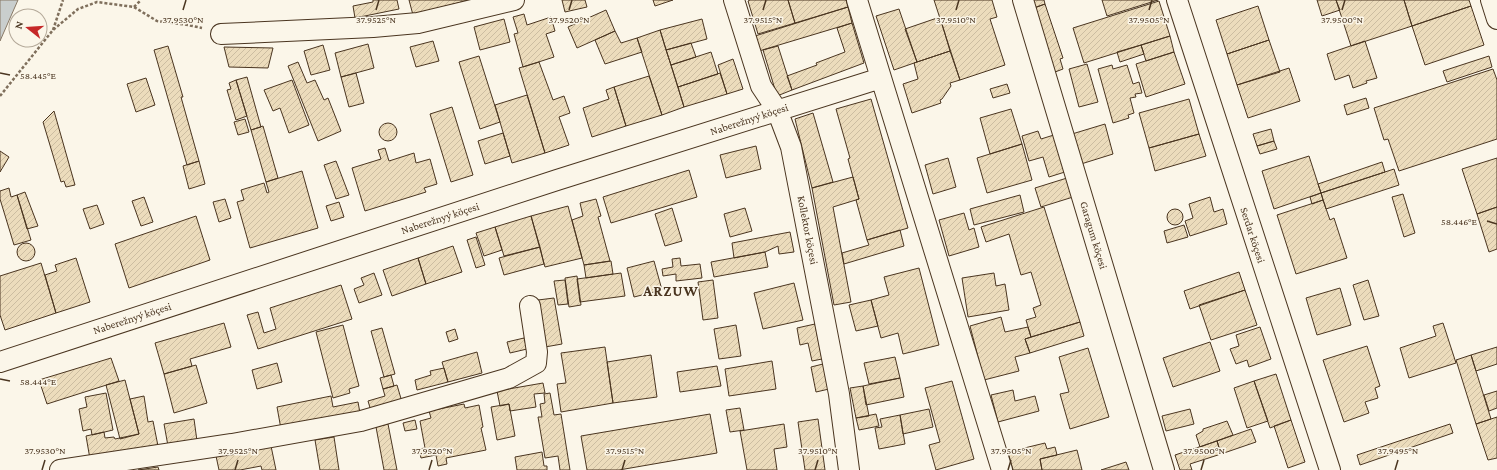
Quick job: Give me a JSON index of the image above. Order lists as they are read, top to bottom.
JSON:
{
  "streets": {
    "street": [
      "Naberežnyý köçesi",
      "Kollektor köçesi",
      "Garagum köçesi",
      "Serdar köçesi"
    ]
  },
  "crossings": [
    ["Naberežnyý köçesi", "Kollektor köçesi"]
  ],
  "districts": ["ARZUW"],
  "north": "left",
  "coordinates": [
    "37.9530°N",
    "37.9525°N",
    "37.9520°N",
    "37.9515°N",
    "37.9510°N",
    "37.9505°N",
    "37.9500°N",
    "58.445°E",
    "58.446°E",
    "58.444°E",
    "37.9495°N"
  ]
}
